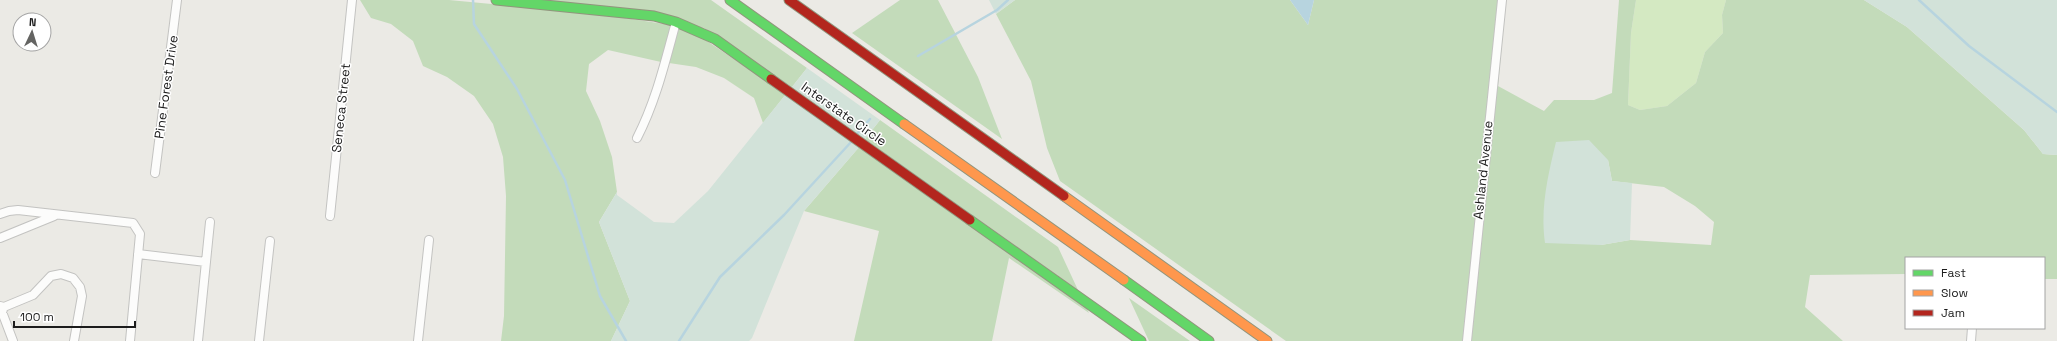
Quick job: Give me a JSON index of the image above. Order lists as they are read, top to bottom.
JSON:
{
  "streets": {
    "main road": ["Interstate Circle"],
    "street": ["Pine Forest Drive", "Seneca Street", "Ashland Avenue"]
  },
  "legend": ["Fast", "Slow", "Jam"],
  "scale_bar": "100 m",
  "north": "top"
}
